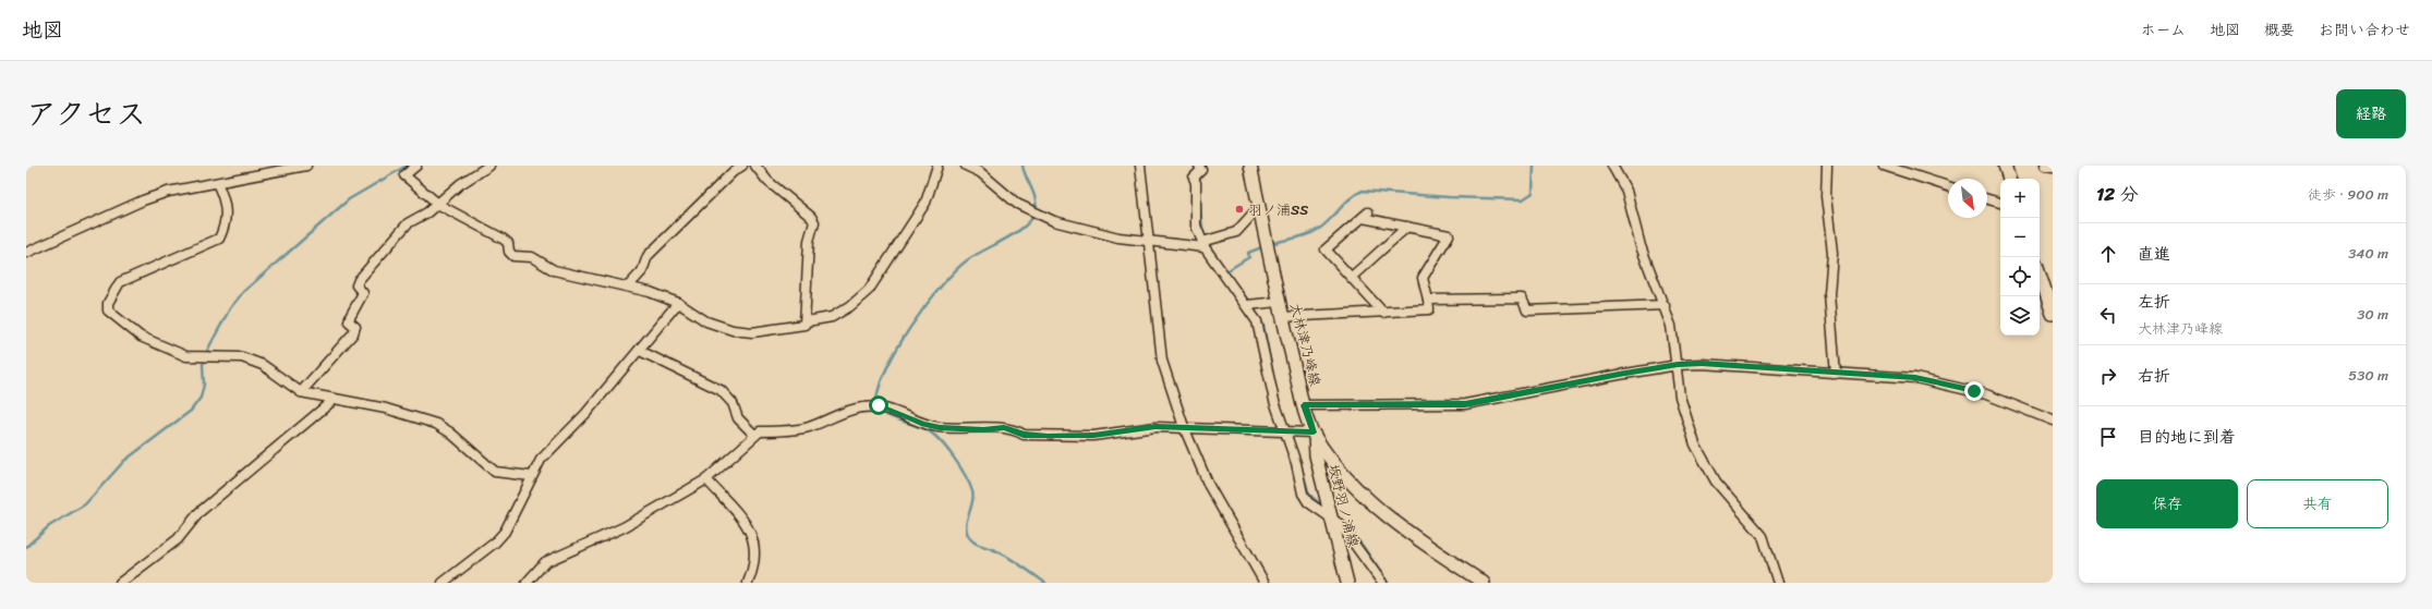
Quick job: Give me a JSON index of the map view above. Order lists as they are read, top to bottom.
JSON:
{
  "streets": {
    "main road": ["大林津乃峰線", "坂野羽ノ浦線"]
  },
  "crossings": [
    ["大林津乃峰線", "坂野羽ノ浦線"]
  ],
  "places": ["羽ノ浦SS"],
  "north": "bottom right",
  "page": {
    "header": "地図",
    "nav": [
      "ホーム",
      "地図",
      "概要",
      "お問い合わせ"
    ],
    "title": "アクセス",
    "buttons": [
      "経路",
      ["保存", "共有"]
    ],
    "heading": ["12 分", "徒歩 · 900 m"],
    "map_buttons": ["+", "−"],
    "list": [
      ["直進", "340 m"],
      ["左折", "大林津乃峰線", "30 m"],
      ["右折", "530 m"],
      "目的地に到着"
    ]
  }
}
